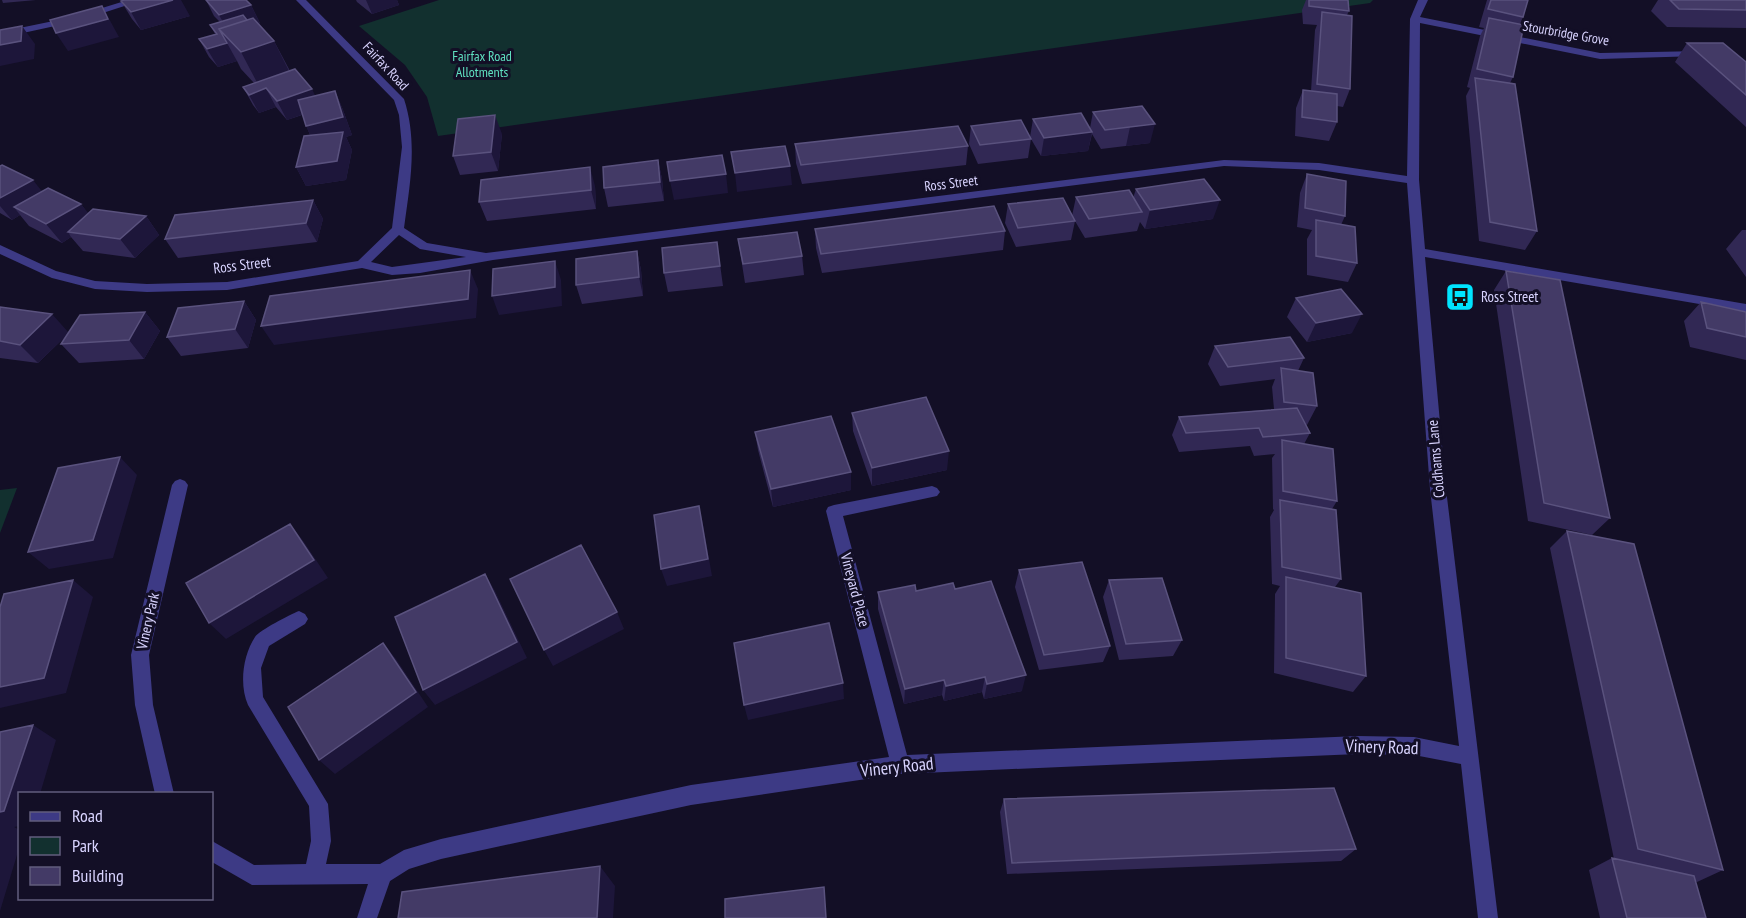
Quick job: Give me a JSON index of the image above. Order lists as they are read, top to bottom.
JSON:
{
  "streets": {
    "street": [
      "Stourbridge Grove",
      "Fairfax Road",
      "Ross Street",
      "Coldhams Lane",
      "Vineyard Place",
      "Vinery Park",
      "Vinery Road"
    ]
  },
  "crossings": [
    ["Stourbridge Grove", "Coldhams Lane"],
    ["Fairfax Road", "Ross Street"],
    ["Ross Street", "Coldhams Lane"],
    ["Coldhams Lane", "Vinery Road"],
    ["Vineyard Place", "Vinery Road"]
  ],
  "parks": ["Fairfax Road Allotments"],
  "places": {
    "bus stop": ["Ross Street"]
  },
  "legend": ["Road", "Park", "Building"]
}
